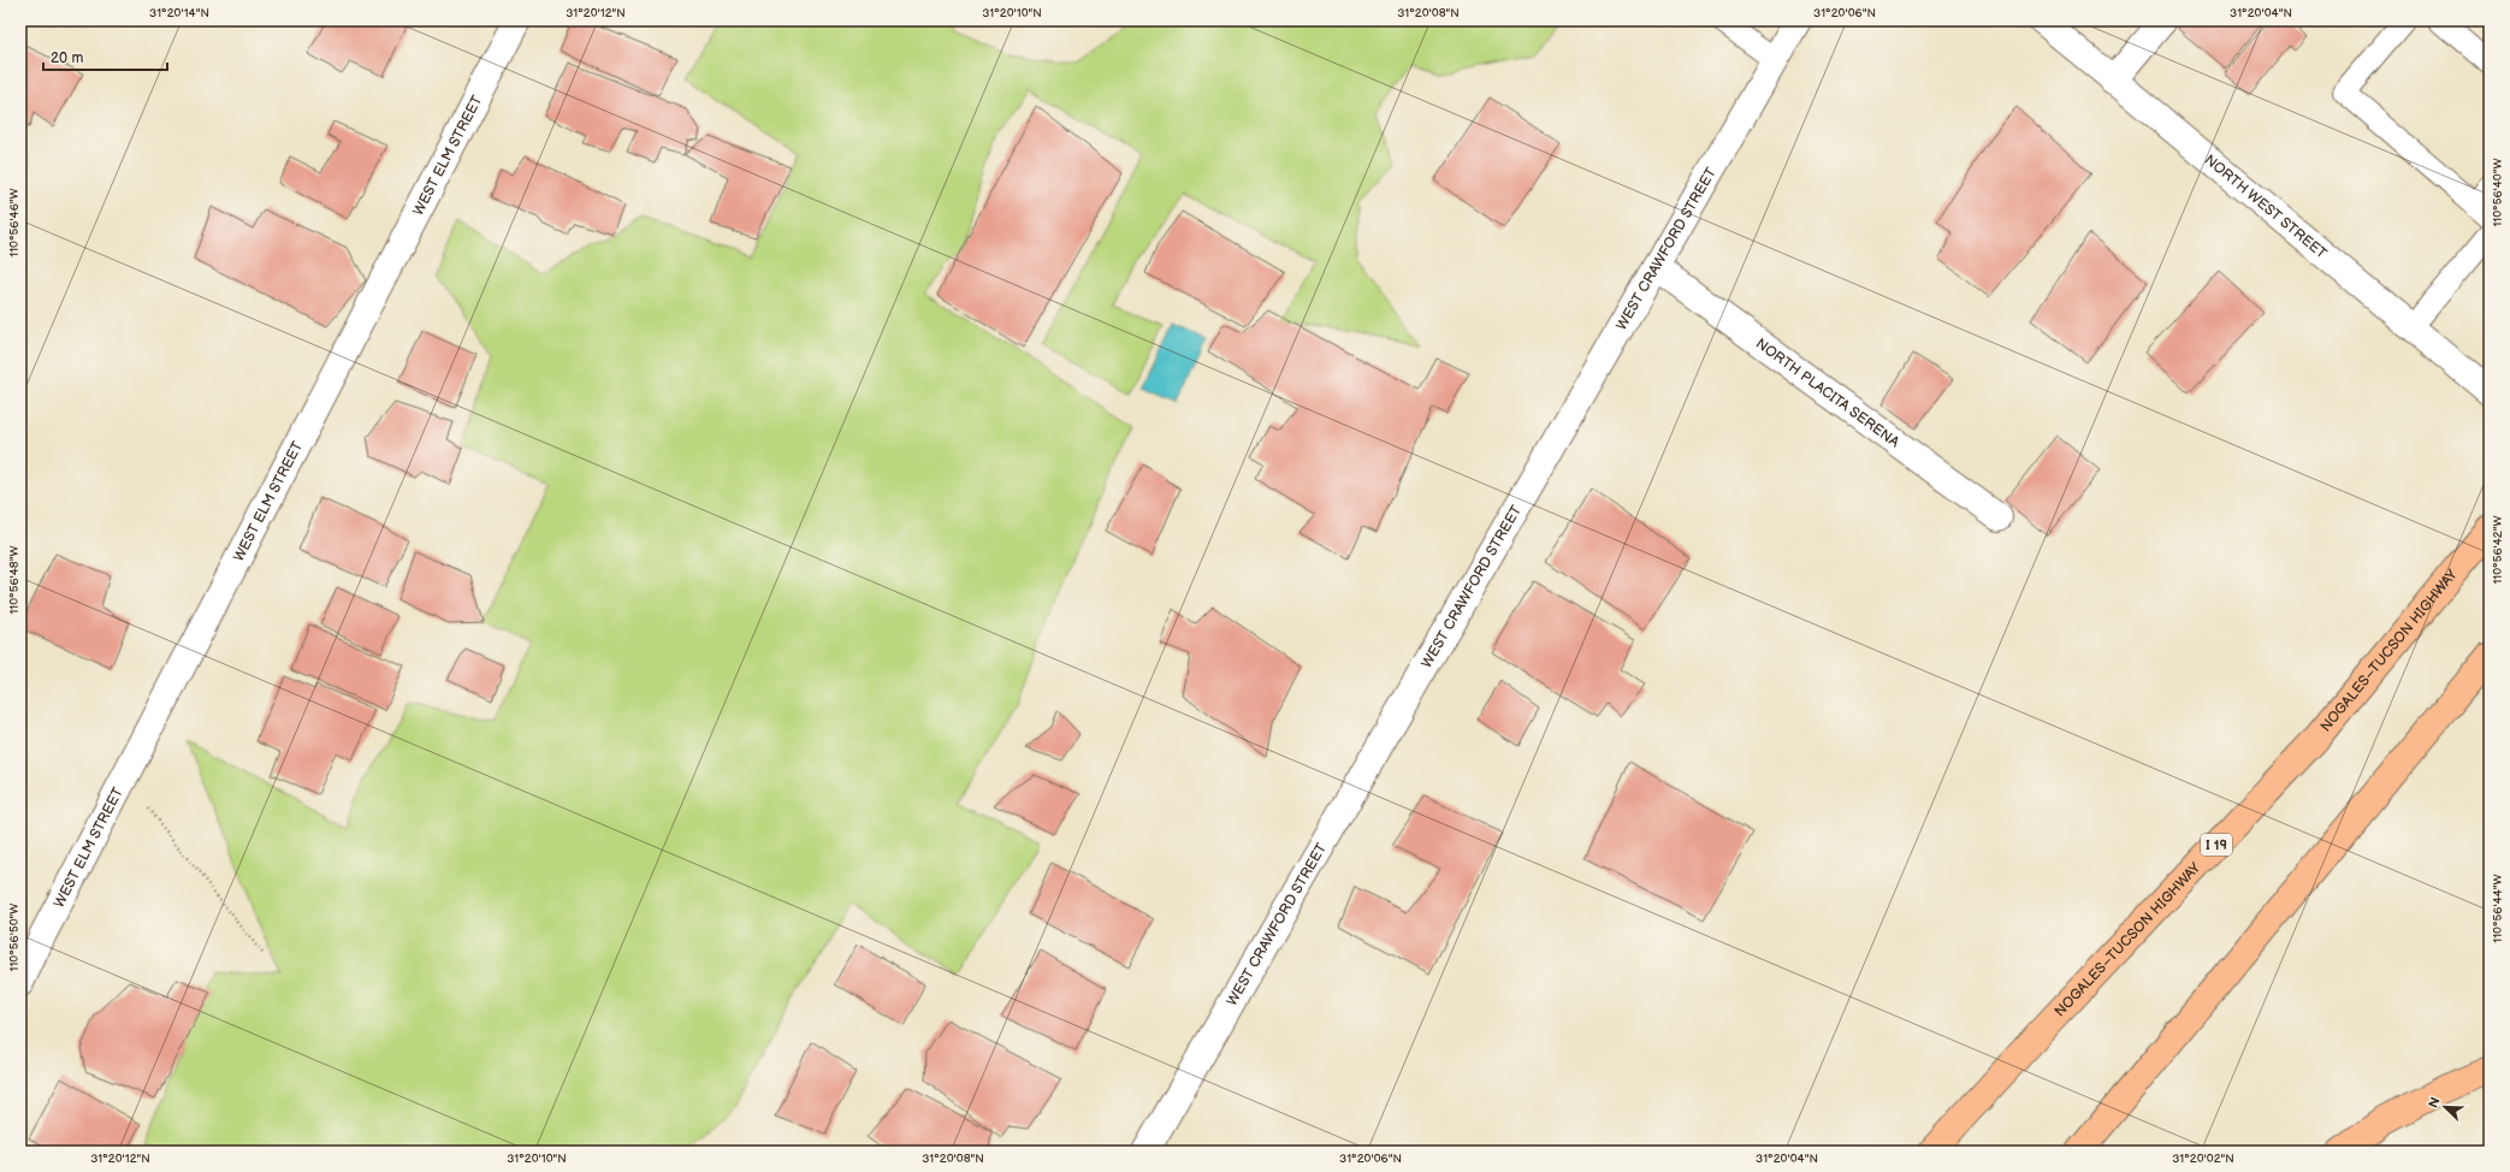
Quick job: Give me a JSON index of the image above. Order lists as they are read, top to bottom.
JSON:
{
  "streets": {
    "highway": ["NOGALES–TUCSON HIGHWAY", "I 19"],
    "street": [
      "WEST ELM STREET",
      "NORTH WEST STREET",
      "WEST CRAWFORD STREET",
      "NORTH PLACITA SERENA"
    ]
  },
  "crossings": [
    ["WEST CRAWFORD STREET", "NORTH PLACITA SERENA"]
  ],
  "scale_bar": "20 m",
  "north": "top left",
  "coordinates": [
    "31°20'14\"N",
    "31°20'12\"N",
    "31°20'10\"N",
    "31°20'08\"N",
    "31°20'06\"N",
    "31°20'04\"N",
    "110°56'40\"W",
    "110°56'46\"W",
    "110°56'42\"W",
    "110°56'48\"W",
    "110°56'44\"W",
    "110°56'50\"W",
    "31°20'02\"N"
  ]
}
